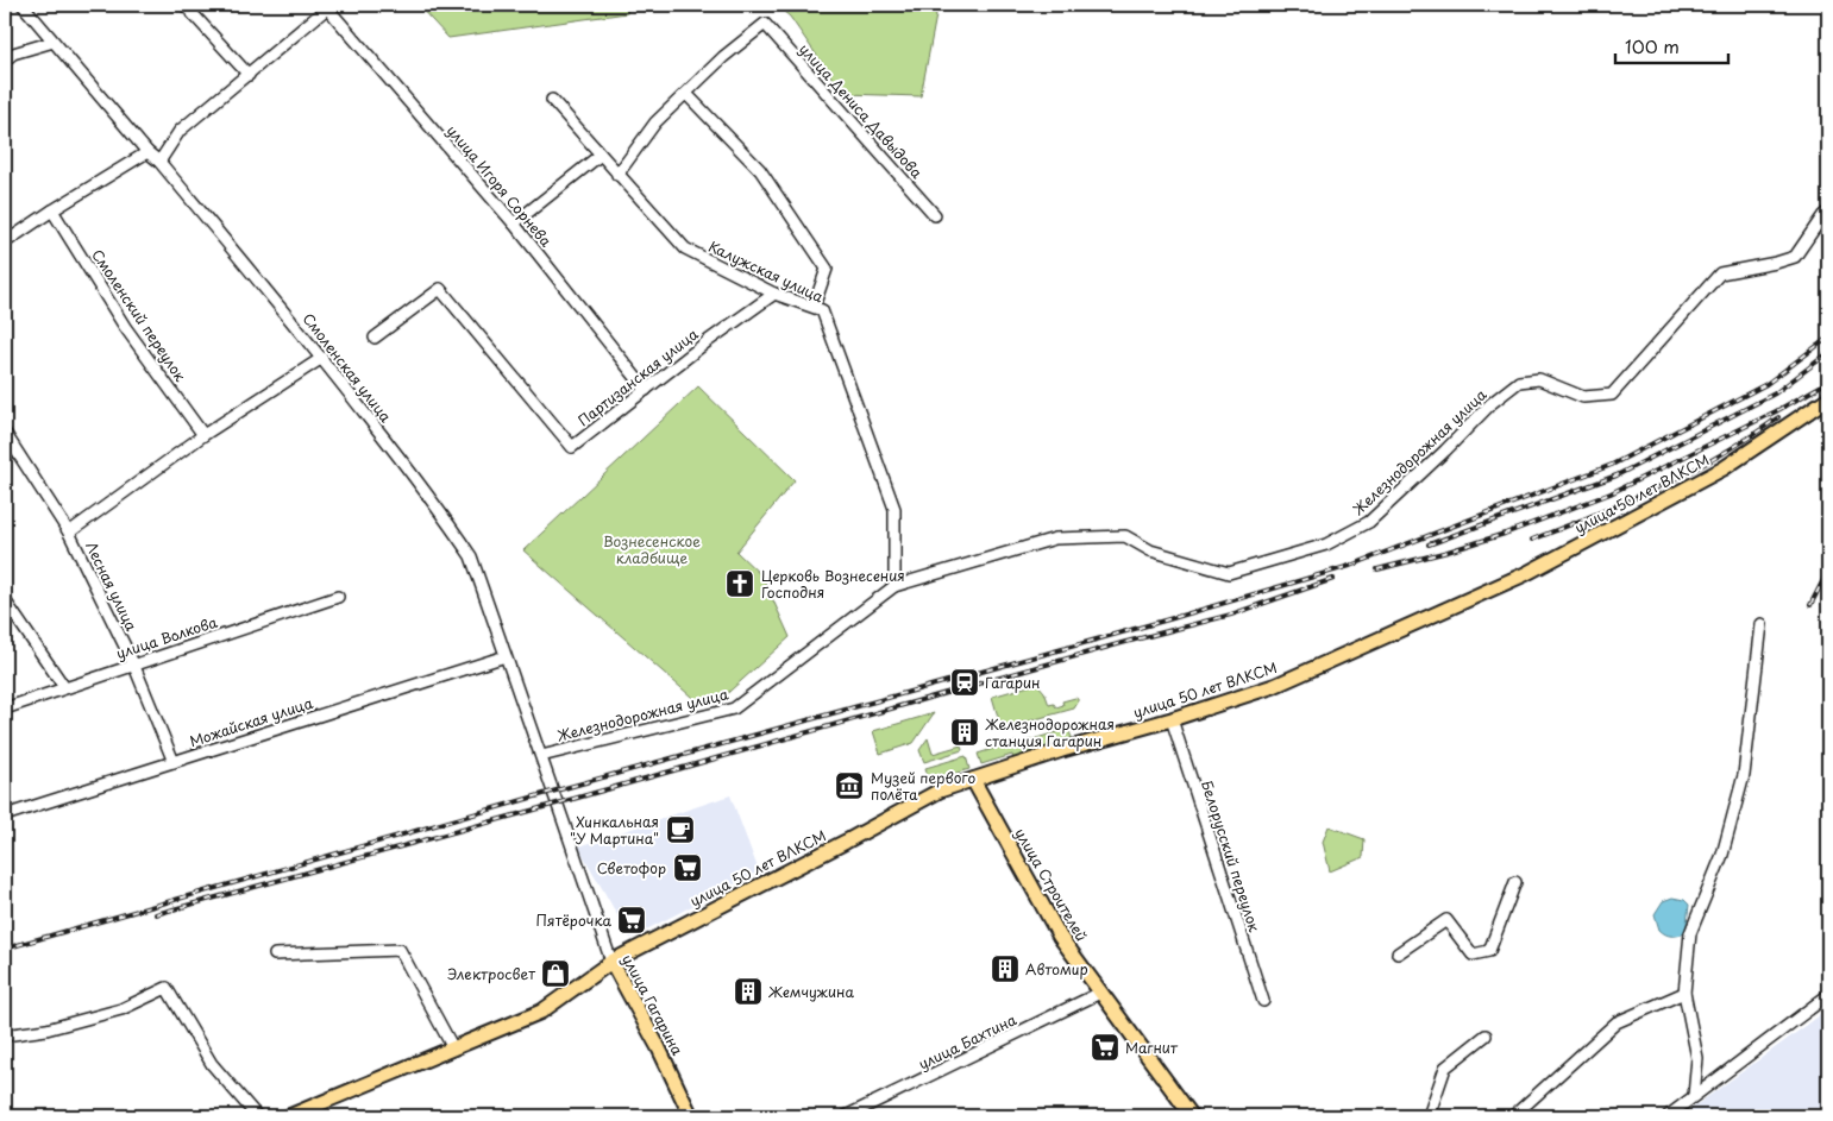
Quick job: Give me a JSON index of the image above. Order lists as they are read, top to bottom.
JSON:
{
  "streets": {
    "main road": ["улица 50 лет ВЛКСМ", "улица Строителей", "улица Гагарина"],
    "street": [
      "улица Дениса Давыдова",
      "улица Игоря Сорнева",
      "Калужская улица",
      "Смоленский переулок",
      "Смоленская улица",
      "Партизанская улица",
      "Железнодорожная улица",
      "Лесная улица",
      "улица Волкова",
      "Можайская улица",
      "Белорусский переулок",
      "улица Бахтина"
    ]
  },
  "crossings": [
    ["улица Игоря Сорнева", "Партизанская улица"],
    ["Калужская улица", "Партизанская улица"],
    ["Калужская улица", "Железнодорожная улица"],
    ["Смоленская улица", "Железнодорожная улица"],
    ["Смоленская улица", "Можайская улица"],
    ["Смоленская улица", "улица Гагарина"],
    ["улица 50 лет ВЛКСМ", "Белорусский переулок"],
    ["улица 50 лет ВЛКСМ", "улица Строителей"],
    ["улица 50 лет ВЛКСМ", "улица Гагарина"],
    ["Лесная улица", "улица Волкова"],
    ["Лесная улица", "Можайская улица"],
    ["улица Строителей", "улица Бахтина"]
  ],
  "parks": ["Вознесенское кладбище"],
  "places": {
    "church": ["Церковь Вознесения Господня"],
    "station": ["Гагарин"],
    "building": ["Железнодорожная станция Гагарин", "Автомир", "Жемчужина"],
    "museum": ["Музей первого полёта"],
    "cafe": ["Хинкальная \"У Мартина\""],
    "supermarket": ["Светофор", "Пятёрочка", "Магнит"],
    "shop": ["Электросвет"]
  },
  "scale_bar": "100 m"
}
